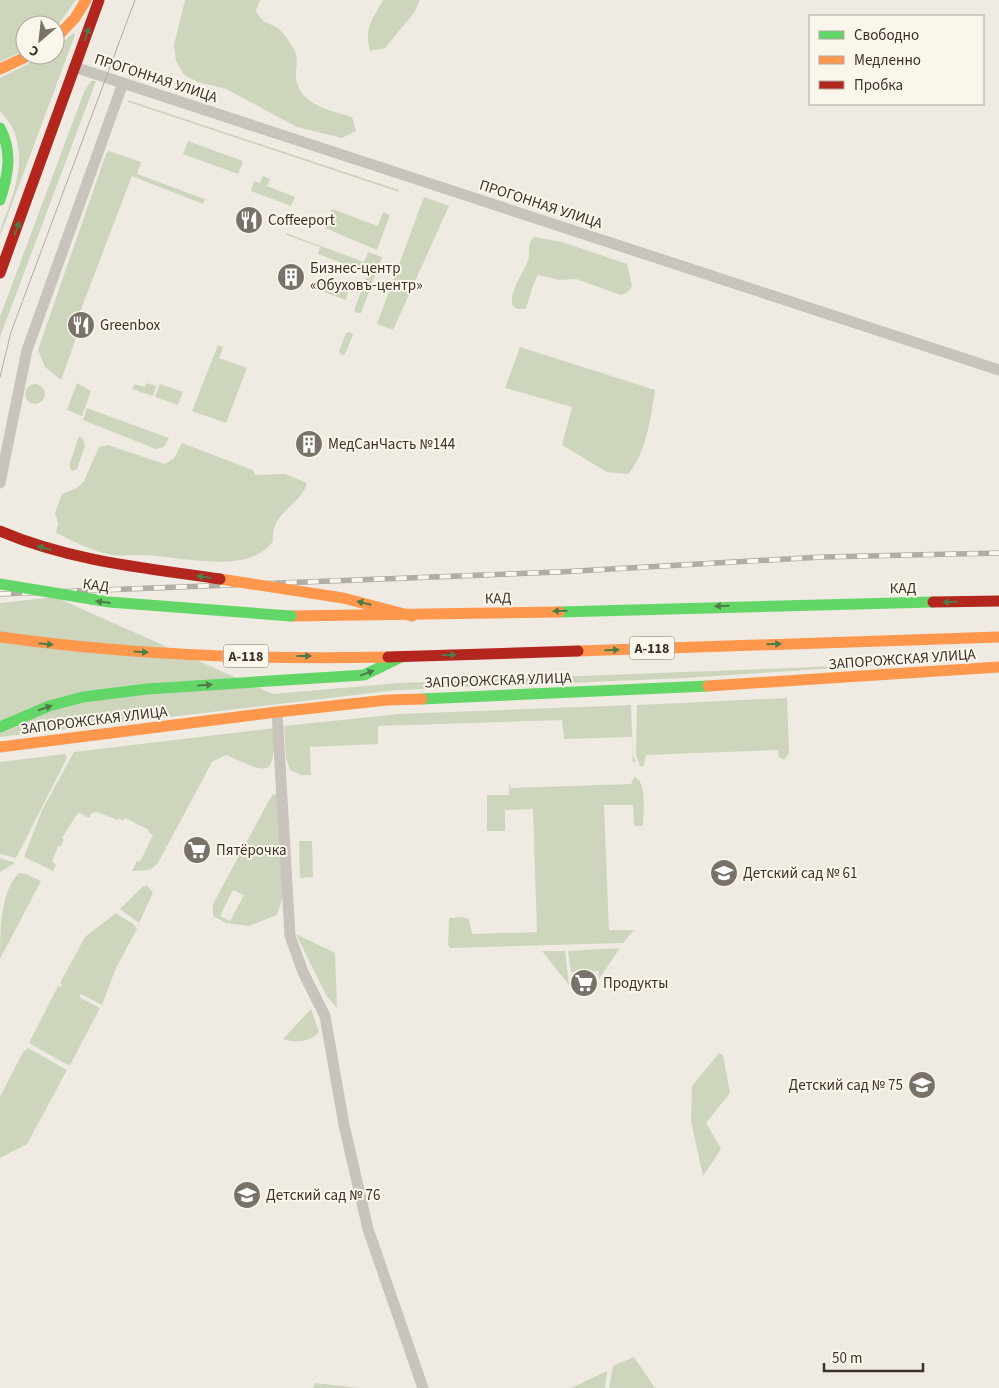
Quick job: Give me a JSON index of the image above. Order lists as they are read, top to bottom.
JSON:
{
  "streets": {
    "main road": ["КАД", "А-118", "ЗАПОРОЖСКАЯ УЛИЦА"],
    "street": ["ПРОГОННАЯ УЛИЦА"]
  },
  "places": {
    "restaurant": ["Coffeeport", "Greenbox"],
    "building": ["Бизнес-центр «Обуховъ-центр»", "МедСанЧасть №144"],
    "supermarket": ["Пятёрочка", "Продукты"],
    "school or university": ["Детский сад № 61", "Детский сад № 75", "Детский сад № 76"]
  },
  "legend": ["Свободно", "Медленно", "Пробка"],
  "scale_bar": "50 m",
  "north": "bottom left"
}
